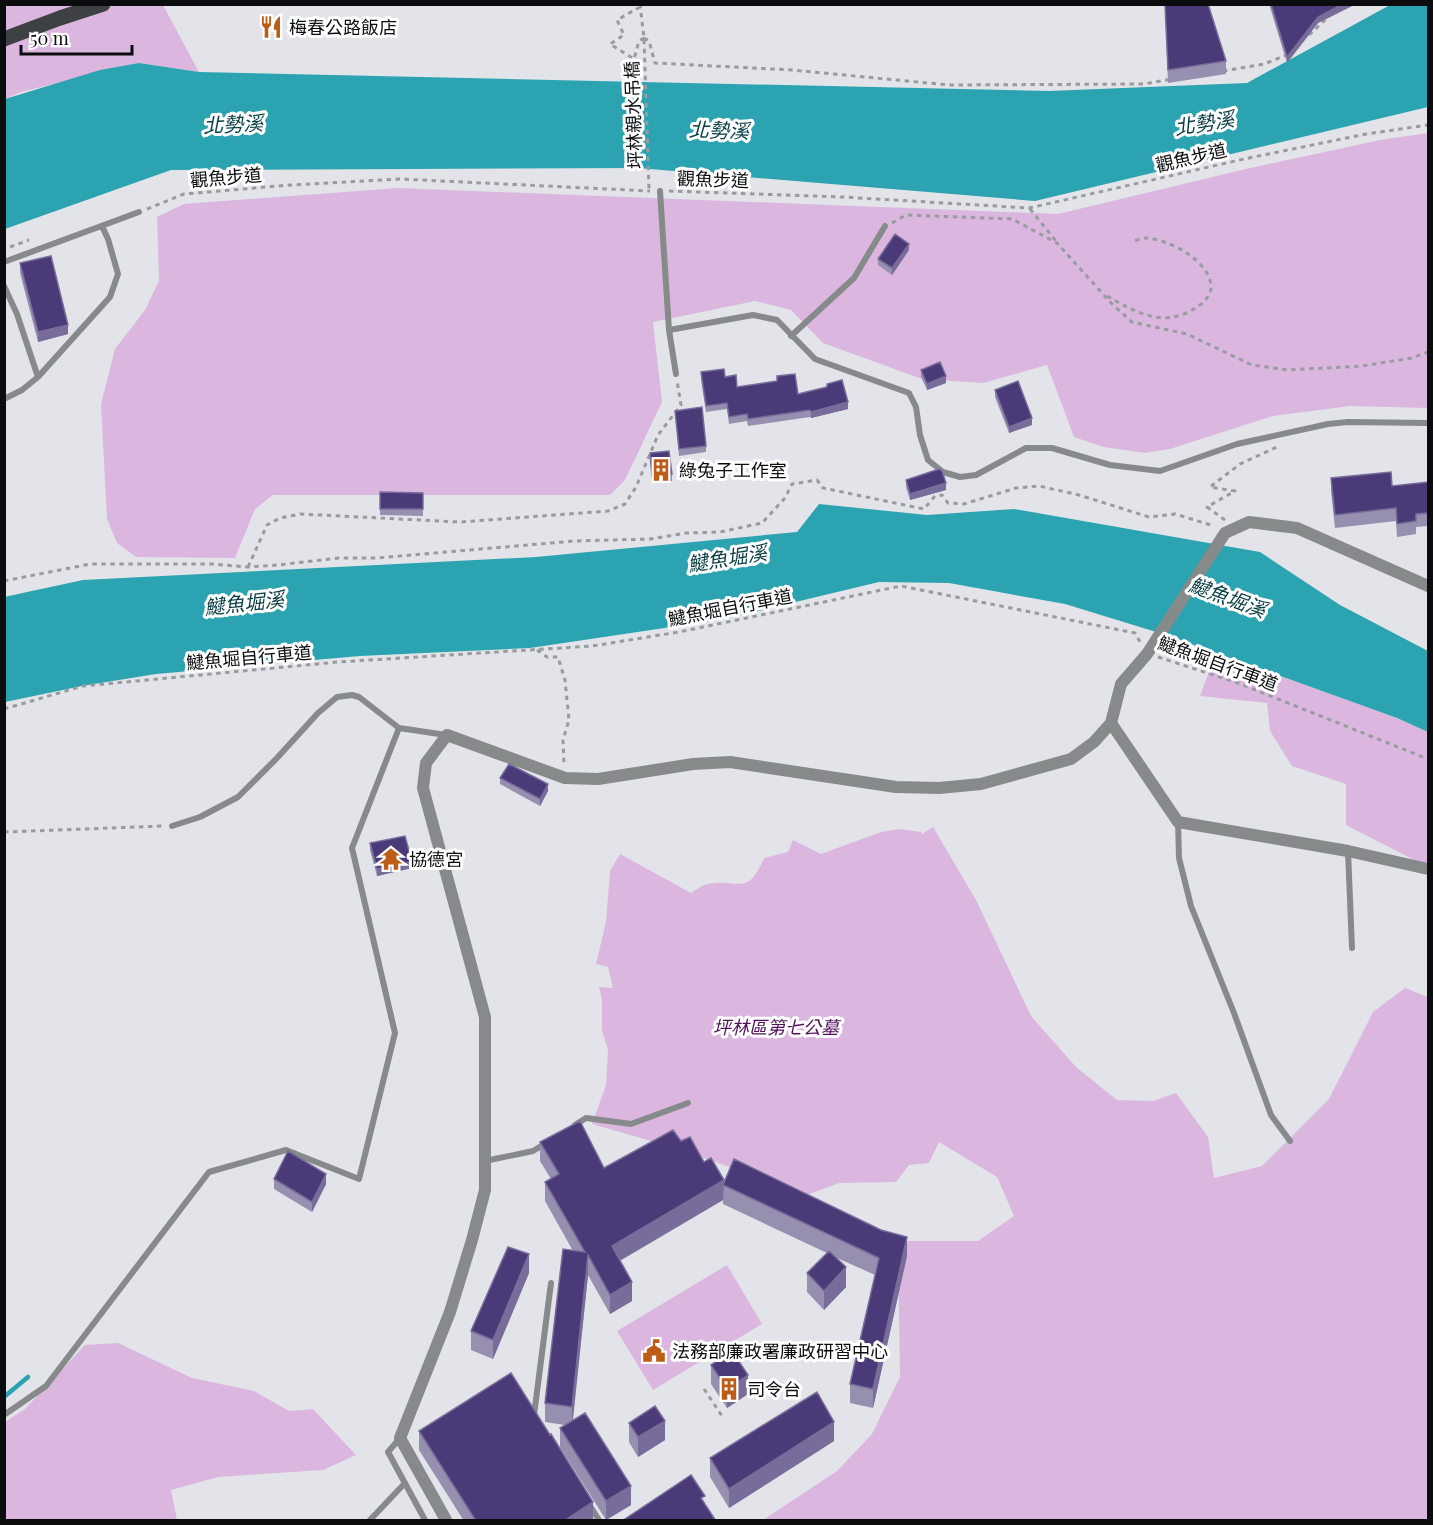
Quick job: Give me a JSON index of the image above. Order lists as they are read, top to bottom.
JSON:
{
  "streets": {
    "path": ["坪林親水吊橋", "觀魚步道", "𩻸魚堀自行車道"]
  },
  "crossings": [
    ["坪林親水吊橋", "觀魚步道"]
  ],
  "water": ["北勢溪", "𩻸魚堀溪"],
  "parks": ["坪林區第七公墓"],
  "places": {
    "restaurant": ["梅春公路飯店"],
    "building": ["綠兔子工作室", "司令台"],
    "temple": ["協德宮"],
    "public building": ["法務部廉政署廉政研習中心"]
  },
  "scale_bar": "50 m"
}
